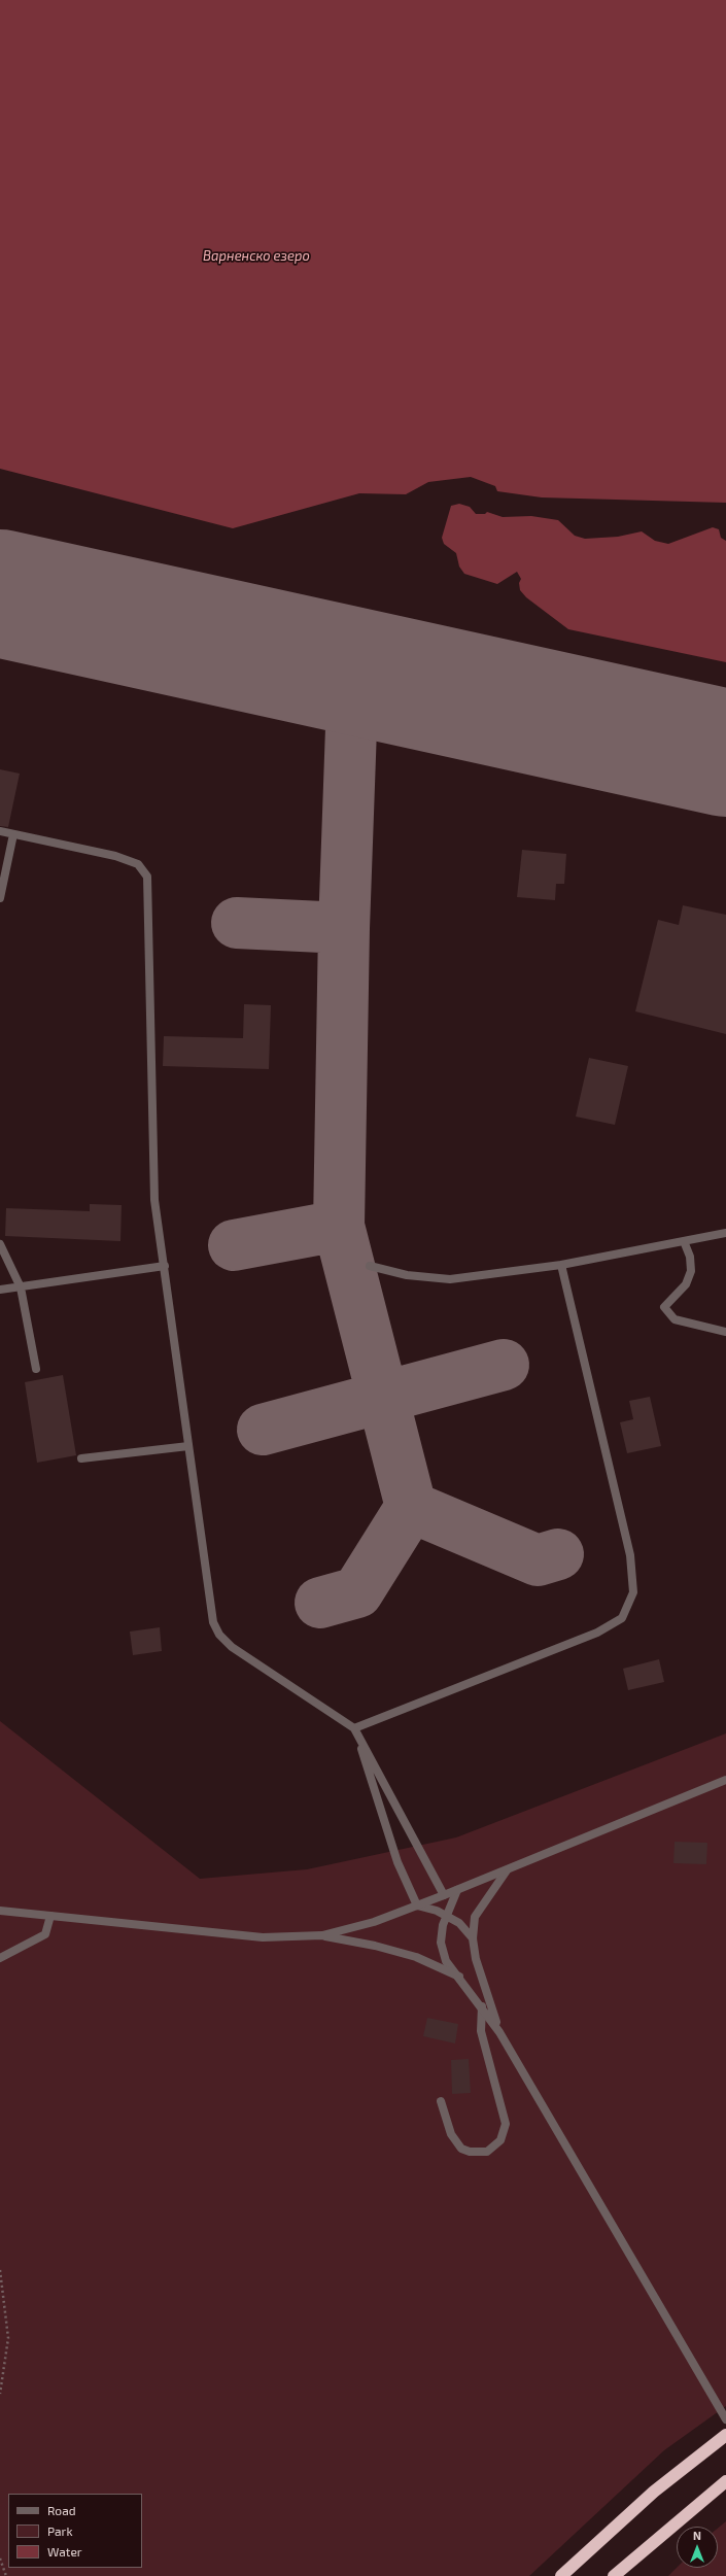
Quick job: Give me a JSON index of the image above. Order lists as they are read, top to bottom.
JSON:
{
  "water": ["Варненско езеро"],
  "legend": ["Road", "Park", "Water"],
  "north": "top"
}
